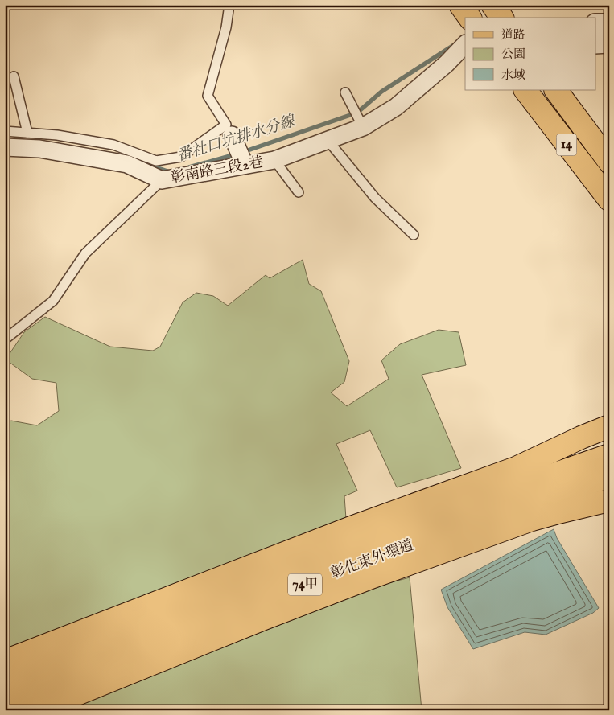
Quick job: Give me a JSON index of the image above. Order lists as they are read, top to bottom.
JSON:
{
  "streets": {
    "main road": ["14", "彰化東外環道", "74甲"],
    "street": ["彰南路三段2巷"]
  },
  "water": ["番社口坑排水分線"],
  "legend": ["道路", "公園", "水域"]
}
